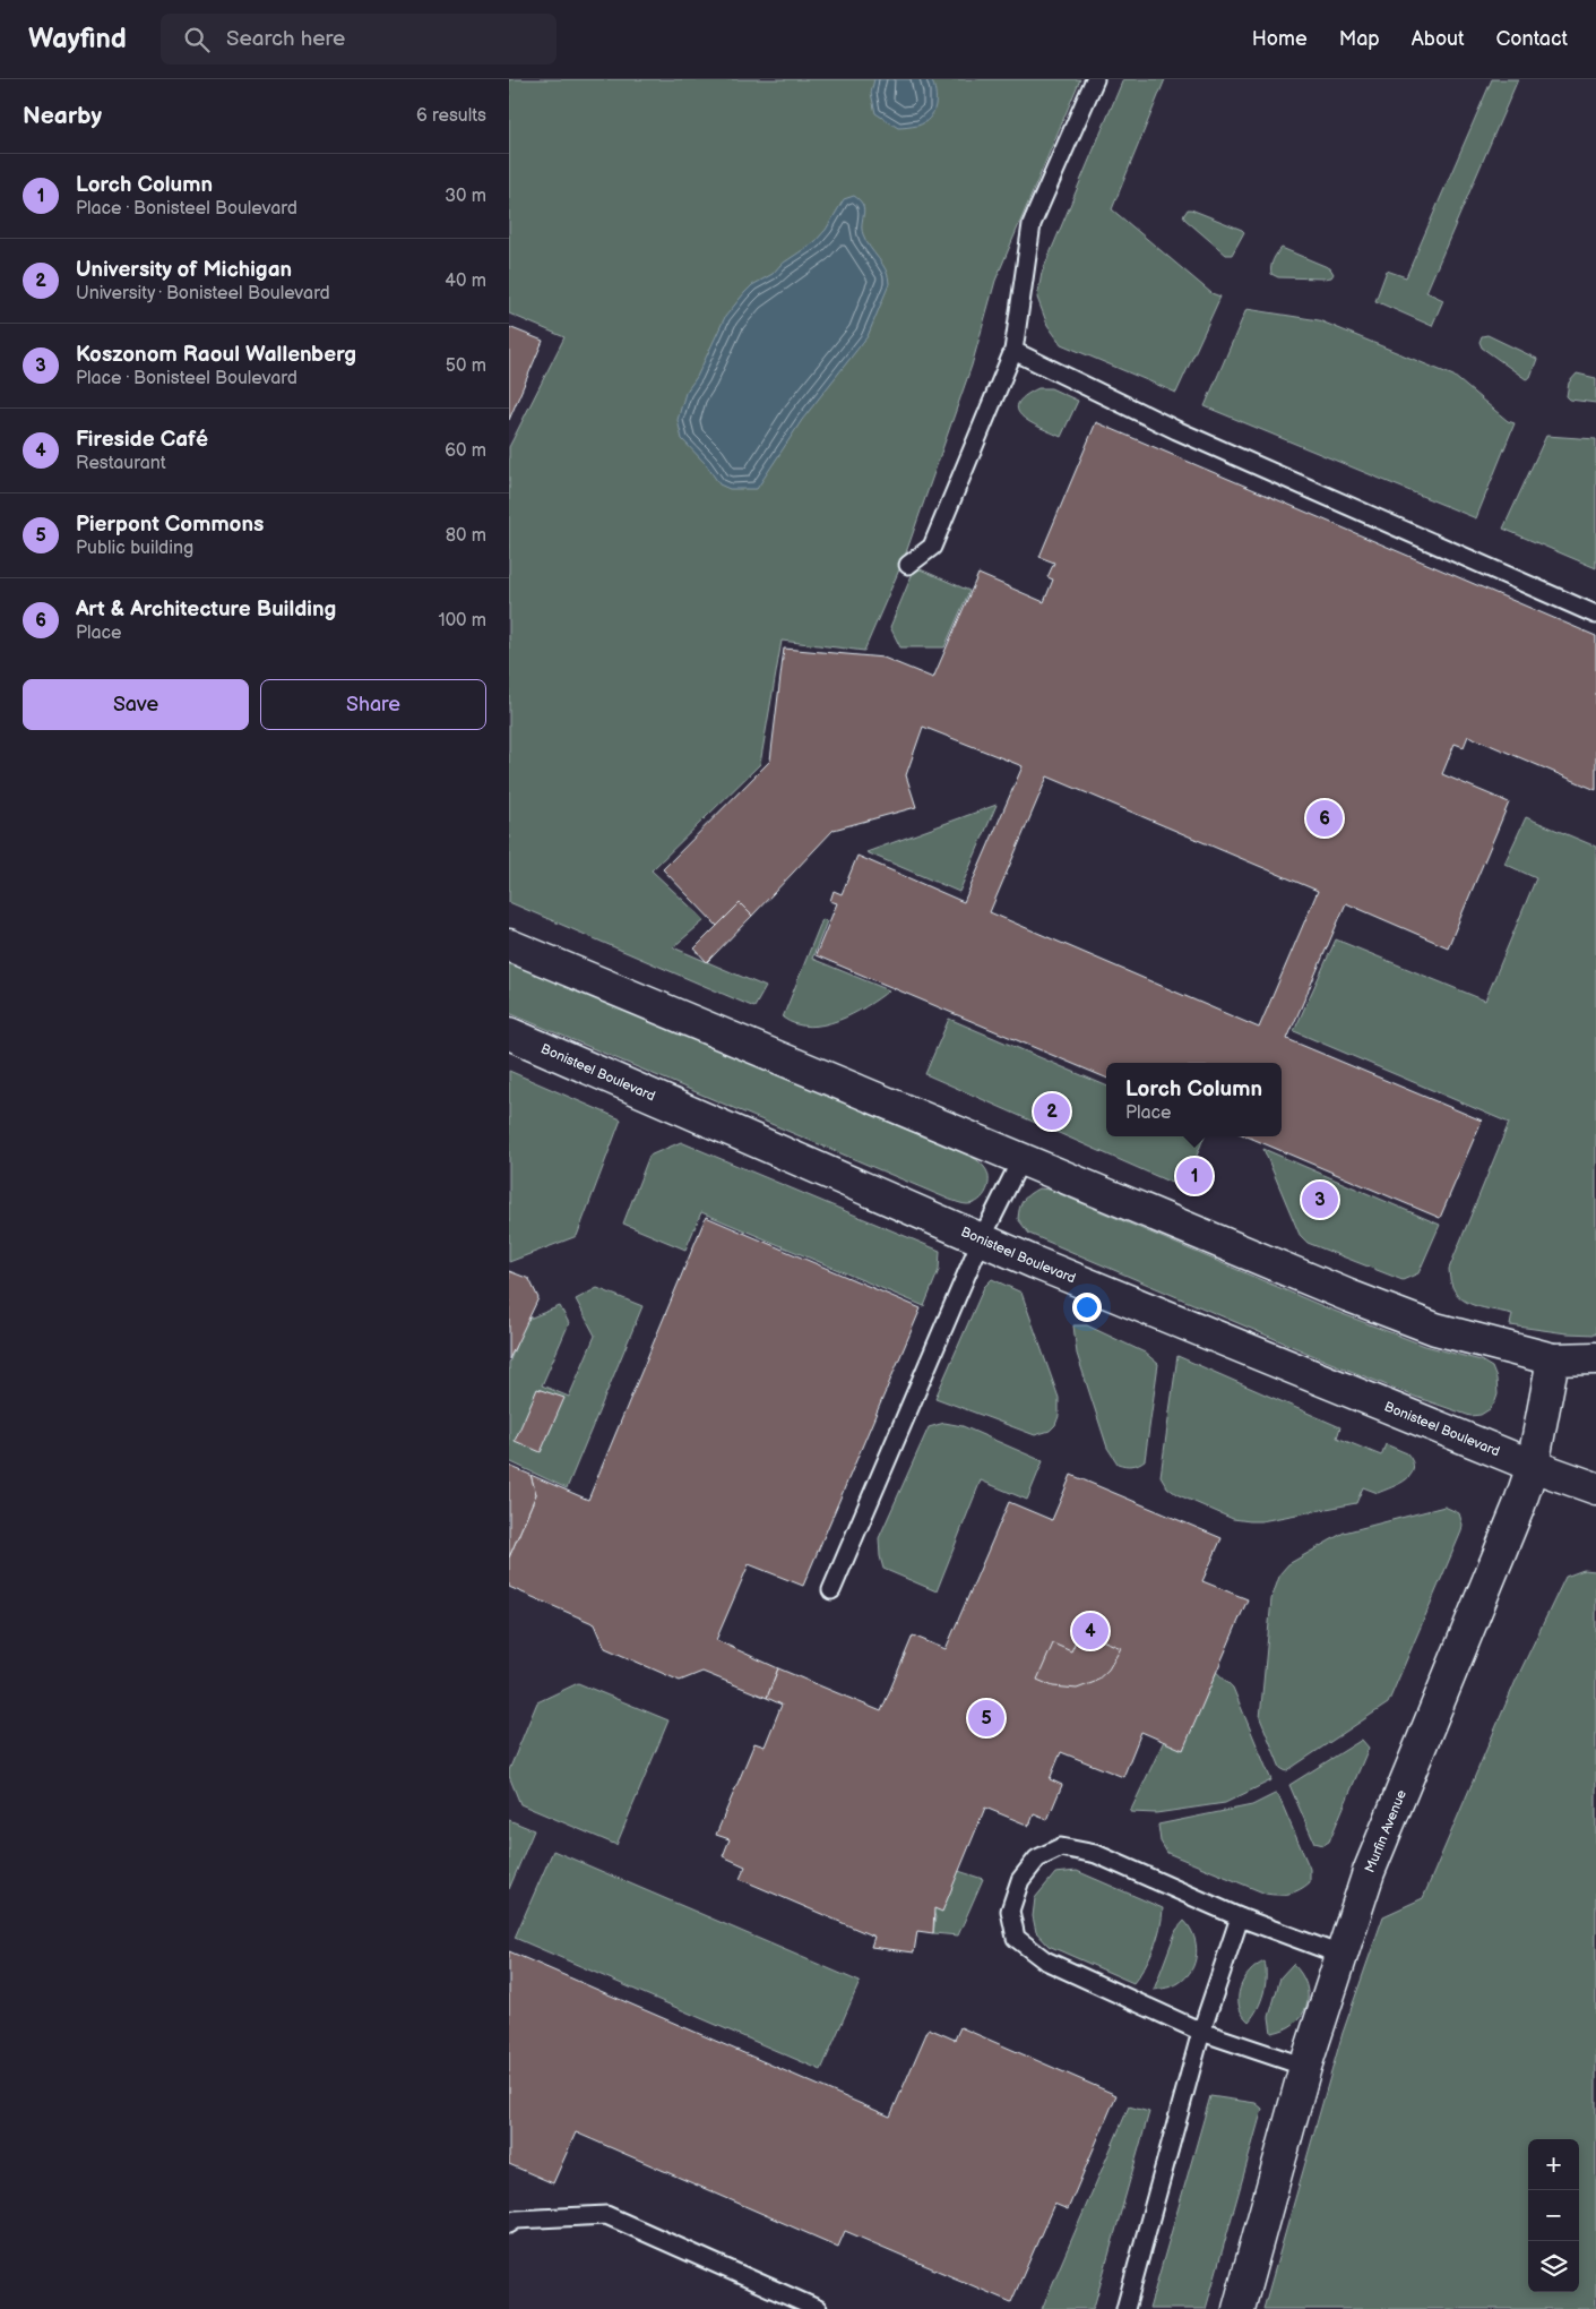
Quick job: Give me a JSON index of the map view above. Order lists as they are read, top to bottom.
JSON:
{
  "streets": {
    "street": ["Bonisteel Boulevard", "Murfin Avenue"]
  },
  "crossings": [
    ["Bonisteel Boulevard", "Murfin Avenue"]
  ],
  "page": {
    "header": "Wayfind",
    "search": "Search here",
    "nav": [
      "Home",
      "Map",
      "About",
      "Contact"
    ],
    "heading": ["Nearby", "6 results"],
    "list": [
      {
        "mark": "1",
        "name": "Lorch Column",
        "note": "Place · Bonisteel Boulevard",
        "value": "30 m"
      },
      {
        "mark": "2",
        "name": "University of Michigan",
        "note": "University · Bonisteel Boulevard",
        "value": "40 m"
      },
      {
        "mark": "3",
        "name": "Koszonom Raoul Wallenberg",
        "note": "Place · Bonisteel Boulevard",
        "value": "50 m"
      },
      {
        "mark": "4",
        "name": "Fireside Café",
        "note": "Restaurant",
        "value": "60 m"
      },
      {
        "mark": "5",
        "name": "Pierpont Commons",
        "note": "Public building",
        "value": "80 m"
      },
      {
        "mark": "6",
        "name": "Art & Architecture Building",
        "note": "Place",
        "value": "100 m"
      }
    ],
    "buttons": ["Save", "Share"],
    "pins": [
      "6",
      "2",
      "1",
      "3",
      "4",
      "5"
    ],
    "popup": ["Lorch Column", "Place"],
    "map_buttons": ["+", "−"]
  }
}
